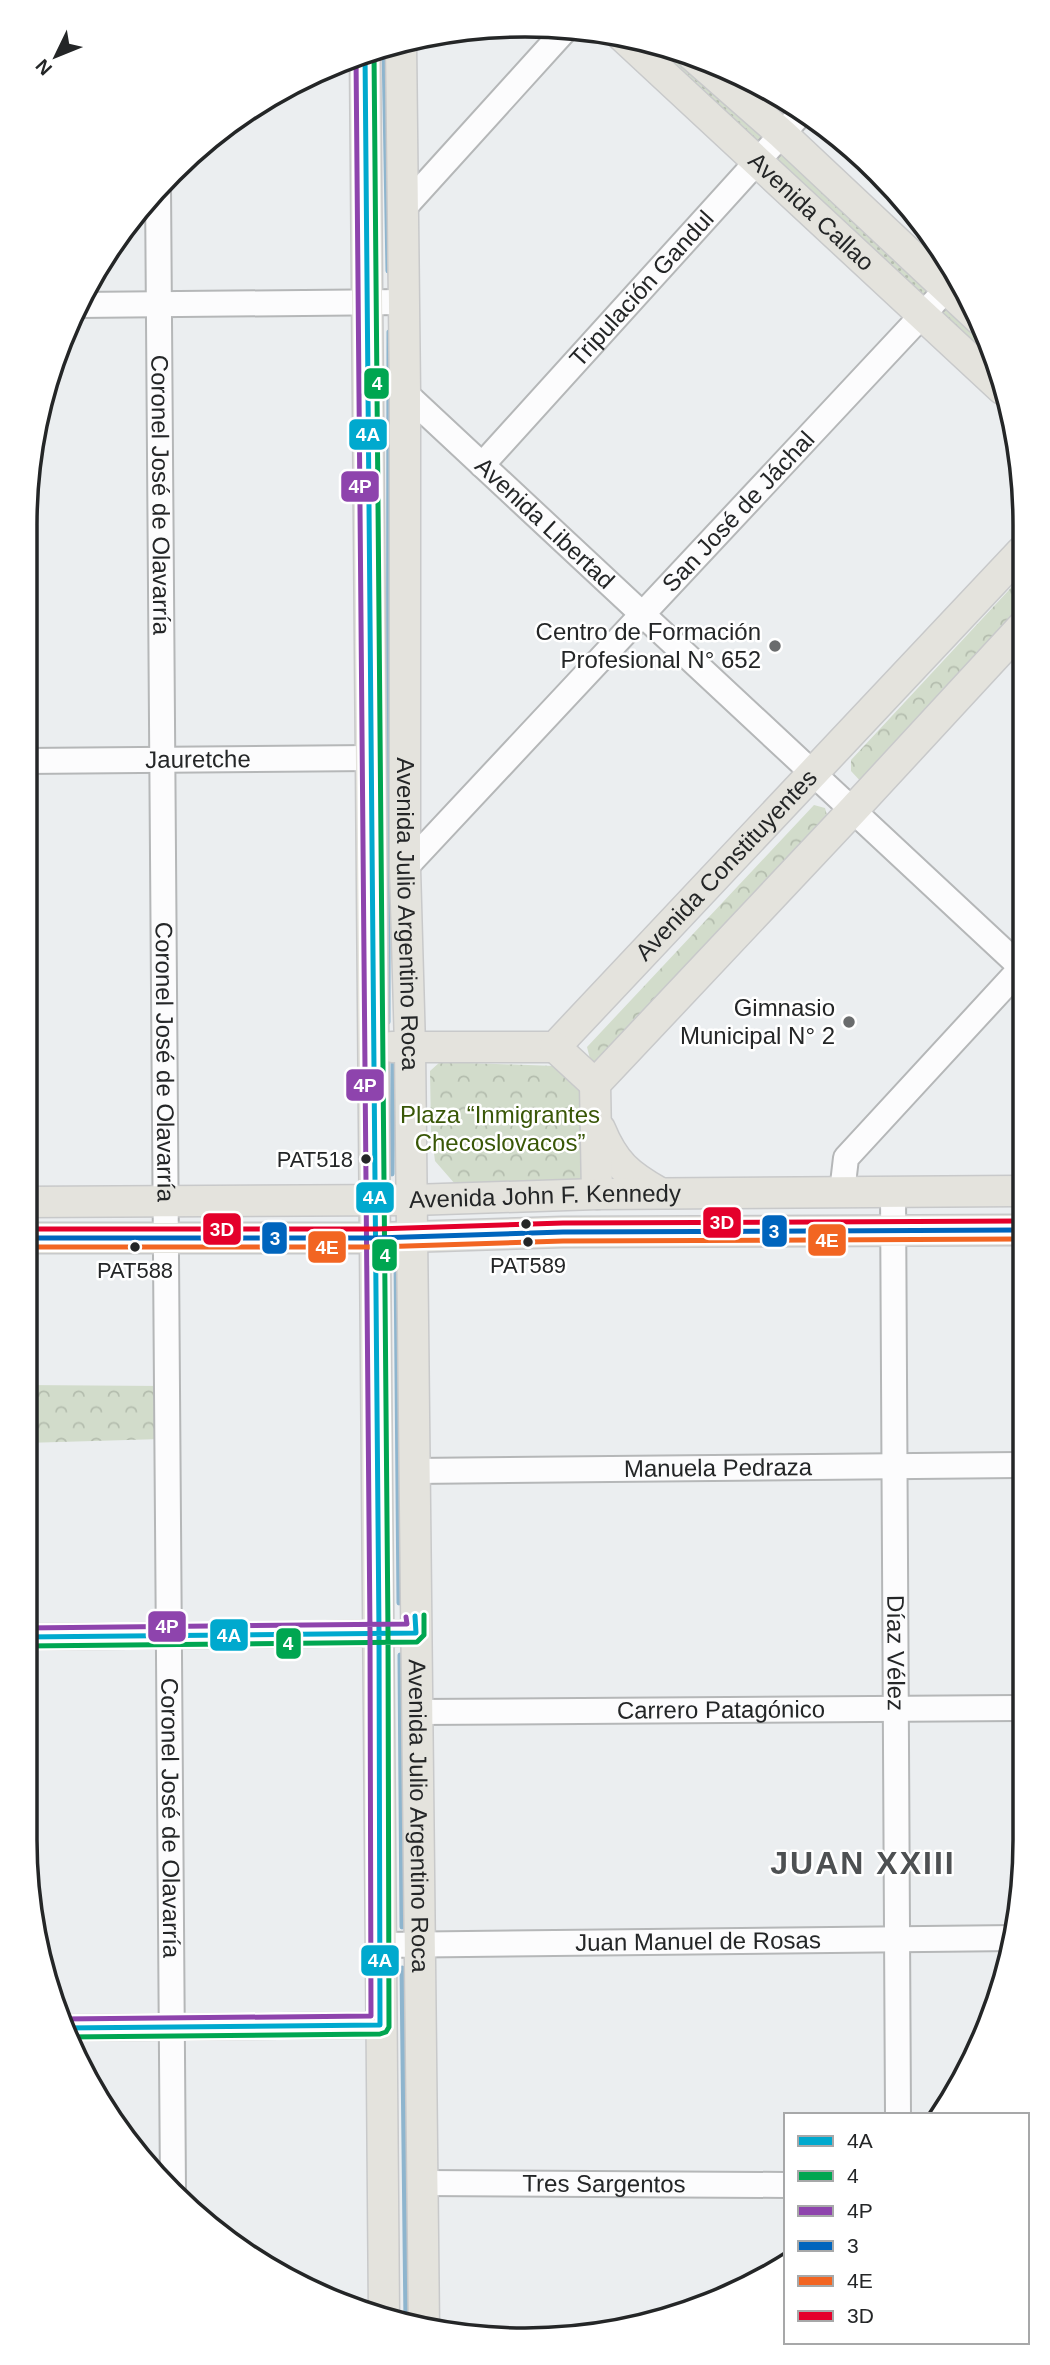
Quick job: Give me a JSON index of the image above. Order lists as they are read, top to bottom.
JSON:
{
  "streets": {
    "main road": [
      "Avenida Callao",
      "Avenida Constituyentes",
      "Avenida Julio Argentino Roca",
      "Avenida John F. Kennedy"
    ],
    "street": [
      "Tripulación Gandul",
      "Coronel José de Olavarría",
      "San José de Jáchal",
      "Avenida Libertad",
      "Jauretche",
      "Manuela Pedraza",
      "Díaz Vélez",
      "Carrero Patagónico",
      "Juan Manuel de Rosas",
      "Tres Sargentos"
    ]
  },
  "crossings": [
    ["Avenida Callao", "Tripulación Gandul"],
    ["Avenida Callao", "San José de Jáchal"],
    ["Tripulación Gandul", "Avenida Libertad"],
    ["Coronel José de Olavarría", "Jauretche"],
    ["Coronel José de Olavarría", "Avenida John F. Kennedy"],
    ["San José de Jáchal", "Avenida Libertad"],
    ["San José de Jáchal", "Avenida Julio Argentino Roca"],
    ["Avenida Libertad", "Avenida Constituyentes"],
    ["Avenida Libertad", "Avenida Julio Argentino Roca"],
    ["Jauretche", "Avenida Julio Argentino Roca"],
    ["Avenida Julio Argentino Roca", "Avenida John F. Kennedy"],
    ["Avenida Julio Argentino Roca", "Manuela Pedraza"],
    ["Avenida Julio Argentino Roca", "Carrero Patagónico"],
    ["Avenida Julio Argentino Roca", "Juan Manuel de Rosas"],
    ["Avenida Julio Argentino Roca", "Tres Sargentos"],
    ["Avenida John F. Kennedy", "Díaz Vélez"],
    ["Manuela Pedraza", "Díaz Vélez"],
    ["Díaz Vélez", "Carrero Patagónico"],
    ["Díaz Vélez", "Juan Manuel de Rosas"]
  ],
  "districts": ["JUAN XXIII"],
  "parks": ["Plaza “Inmigrantes Checoslovacos”"],
  "places": [
    "Centro de Formación Profesional N° 652",
    "Gimnasio Municipal N° 2",
    "PAT518",
    "PAT589",
    "PAT588"
  ],
  "lines": [
    "transit line 4",
    "transit line 4A",
    "transit line 4P",
    "transit line 3D",
    "transit line 3",
    "transit line 4E"
  ],
  "legend": [
    "4A",
    "4",
    "4P",
    "3",
    "4E",
    "3D"
  ],
  "north": "bottom left"
}
